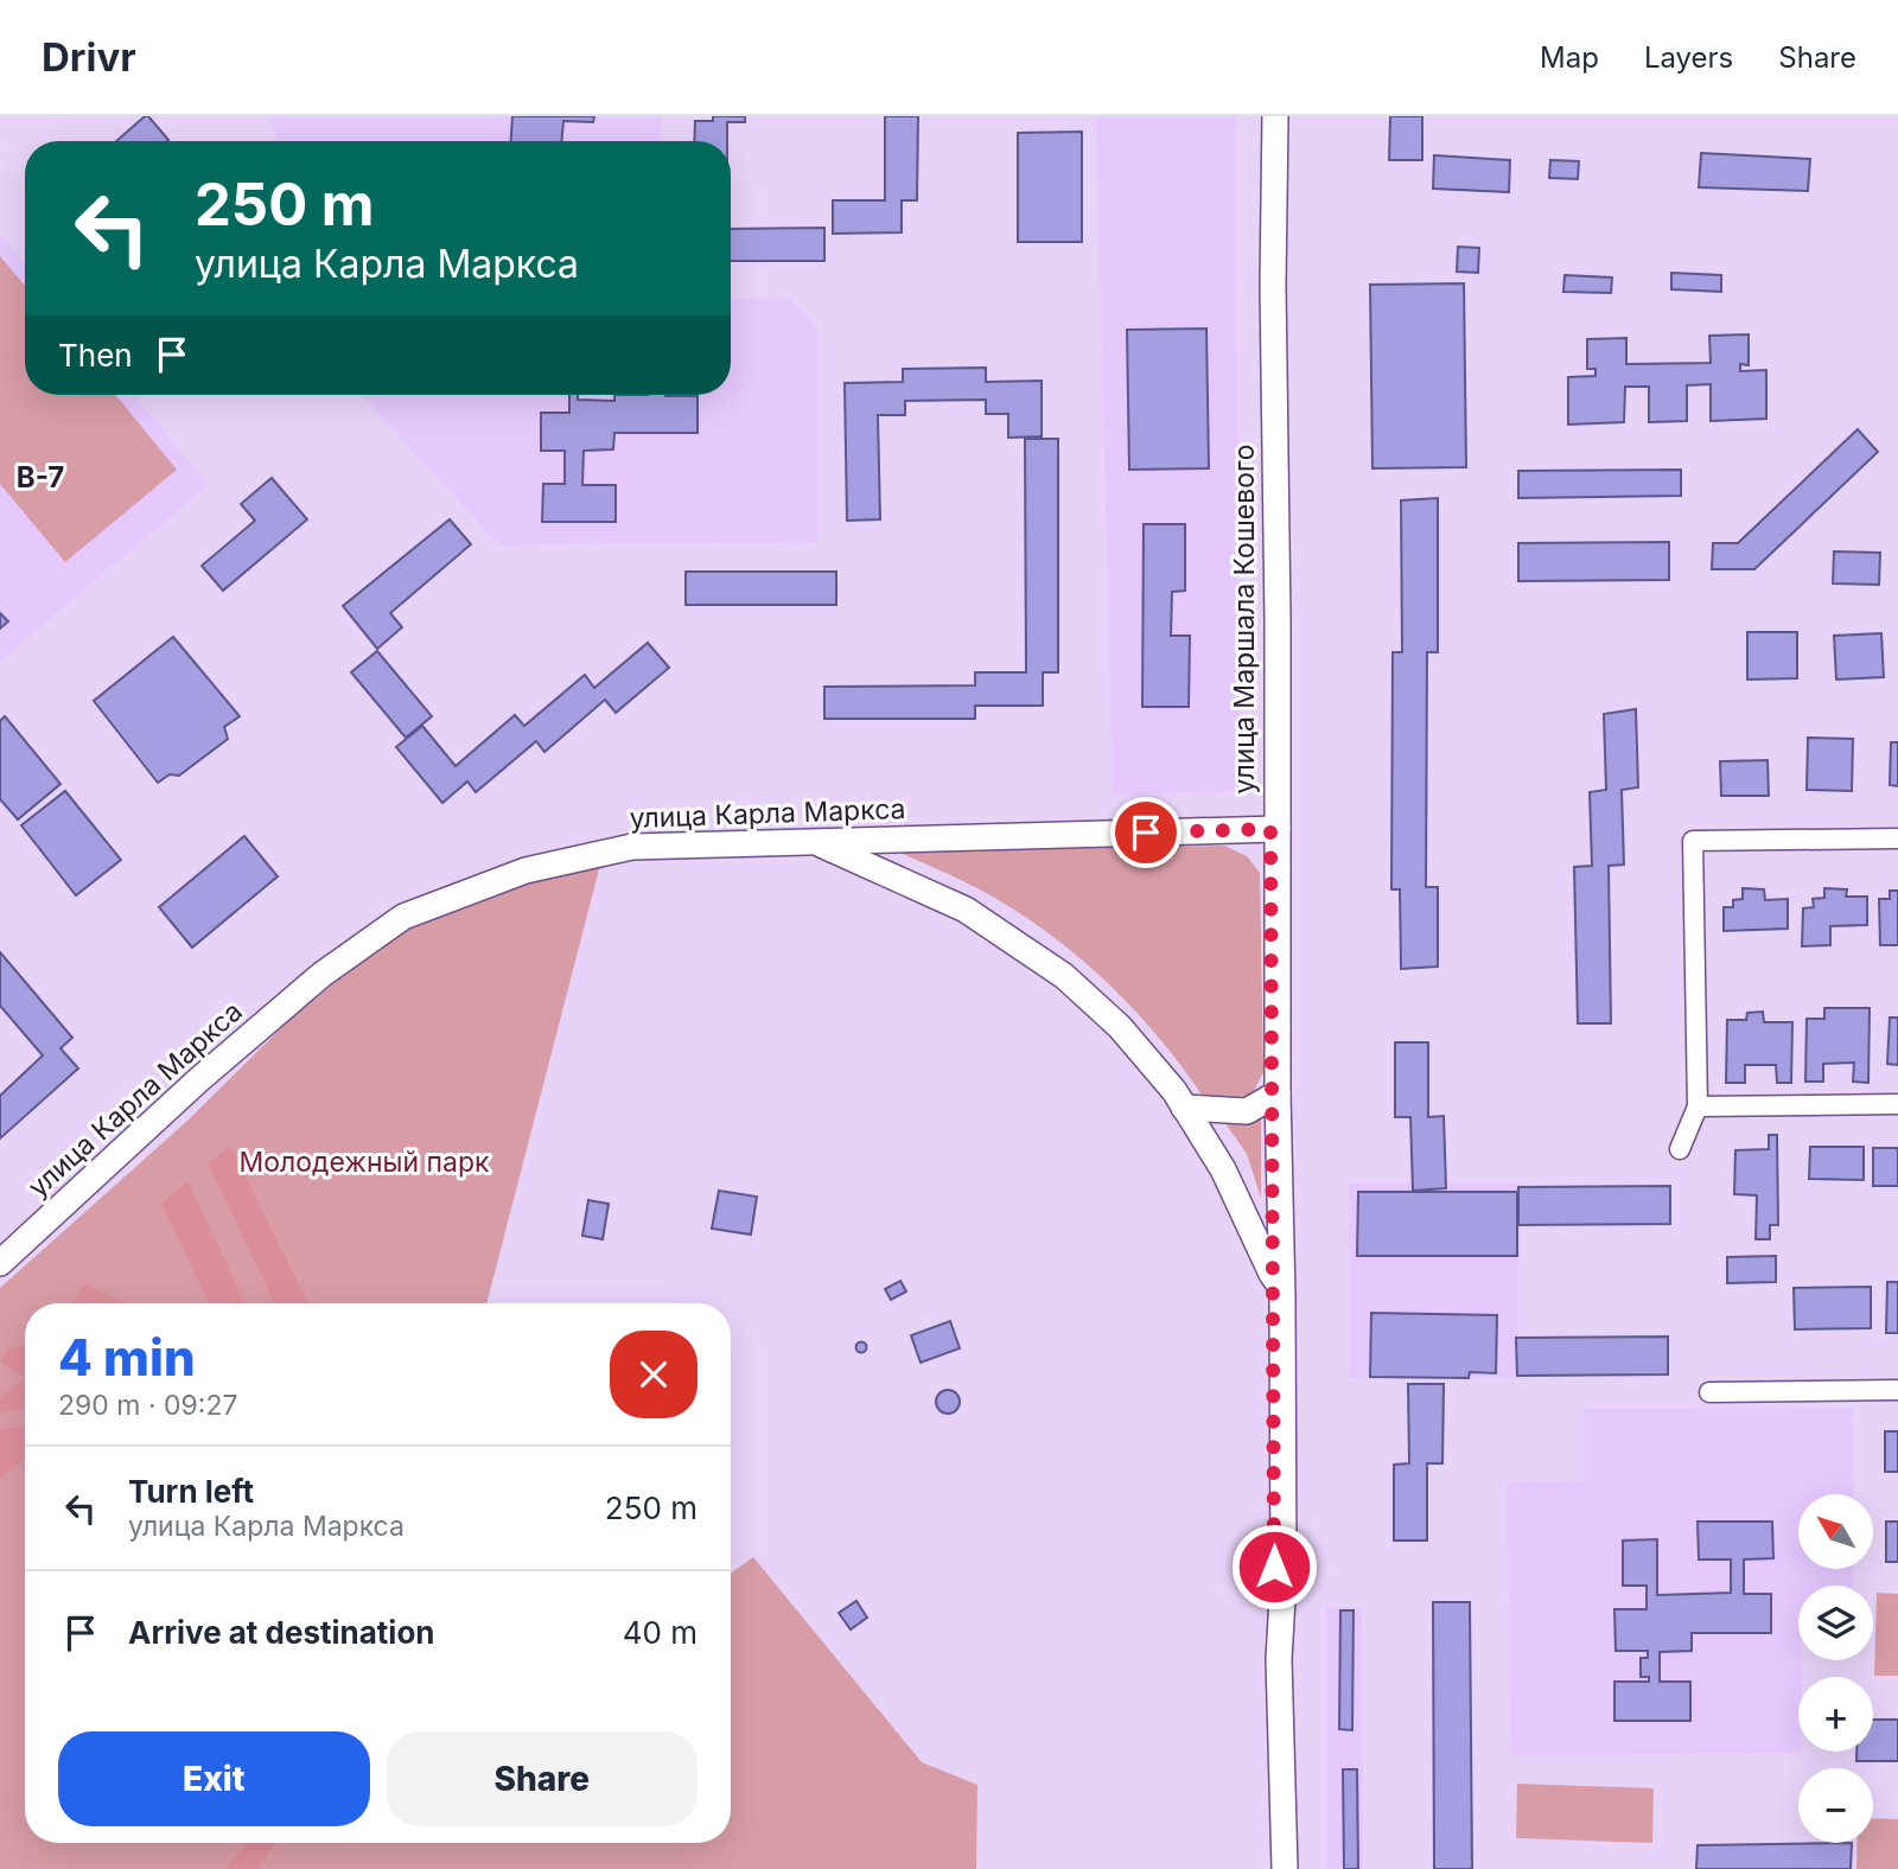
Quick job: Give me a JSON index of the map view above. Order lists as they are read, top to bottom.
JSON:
{
  "streets": {
    "street": ["улица Маршала Кошевого", "улица Карла Маркса"]
  },
  "crossings": [
    ["улица Маршала Кошевого", "улица Карла Маркса"]
  ],
  "districts": ["В-7"],
  "parks": ["Молодежный парк"],
  "north": "top left",
  "page": {
    "header": "Drivr",
    "nav": ["Map", "Layers", "Share"],
    "turn": ["250 m", "улица Карла Маркса"],
    "then": "Then",
    "heading": ["4 min", "290 m · 09:27"],
    "list": [
      {
        "name": "Turn left",
        "note": "улица Карла Маркса",
        "value": "250 m"
      },
      {
        "name": "Arrive at destination",
        "value": "40 m"
      }
    ],
    "map_buttons": ["+", "−"],
    "buttons": ["Exit", "Share"]
  }
}
